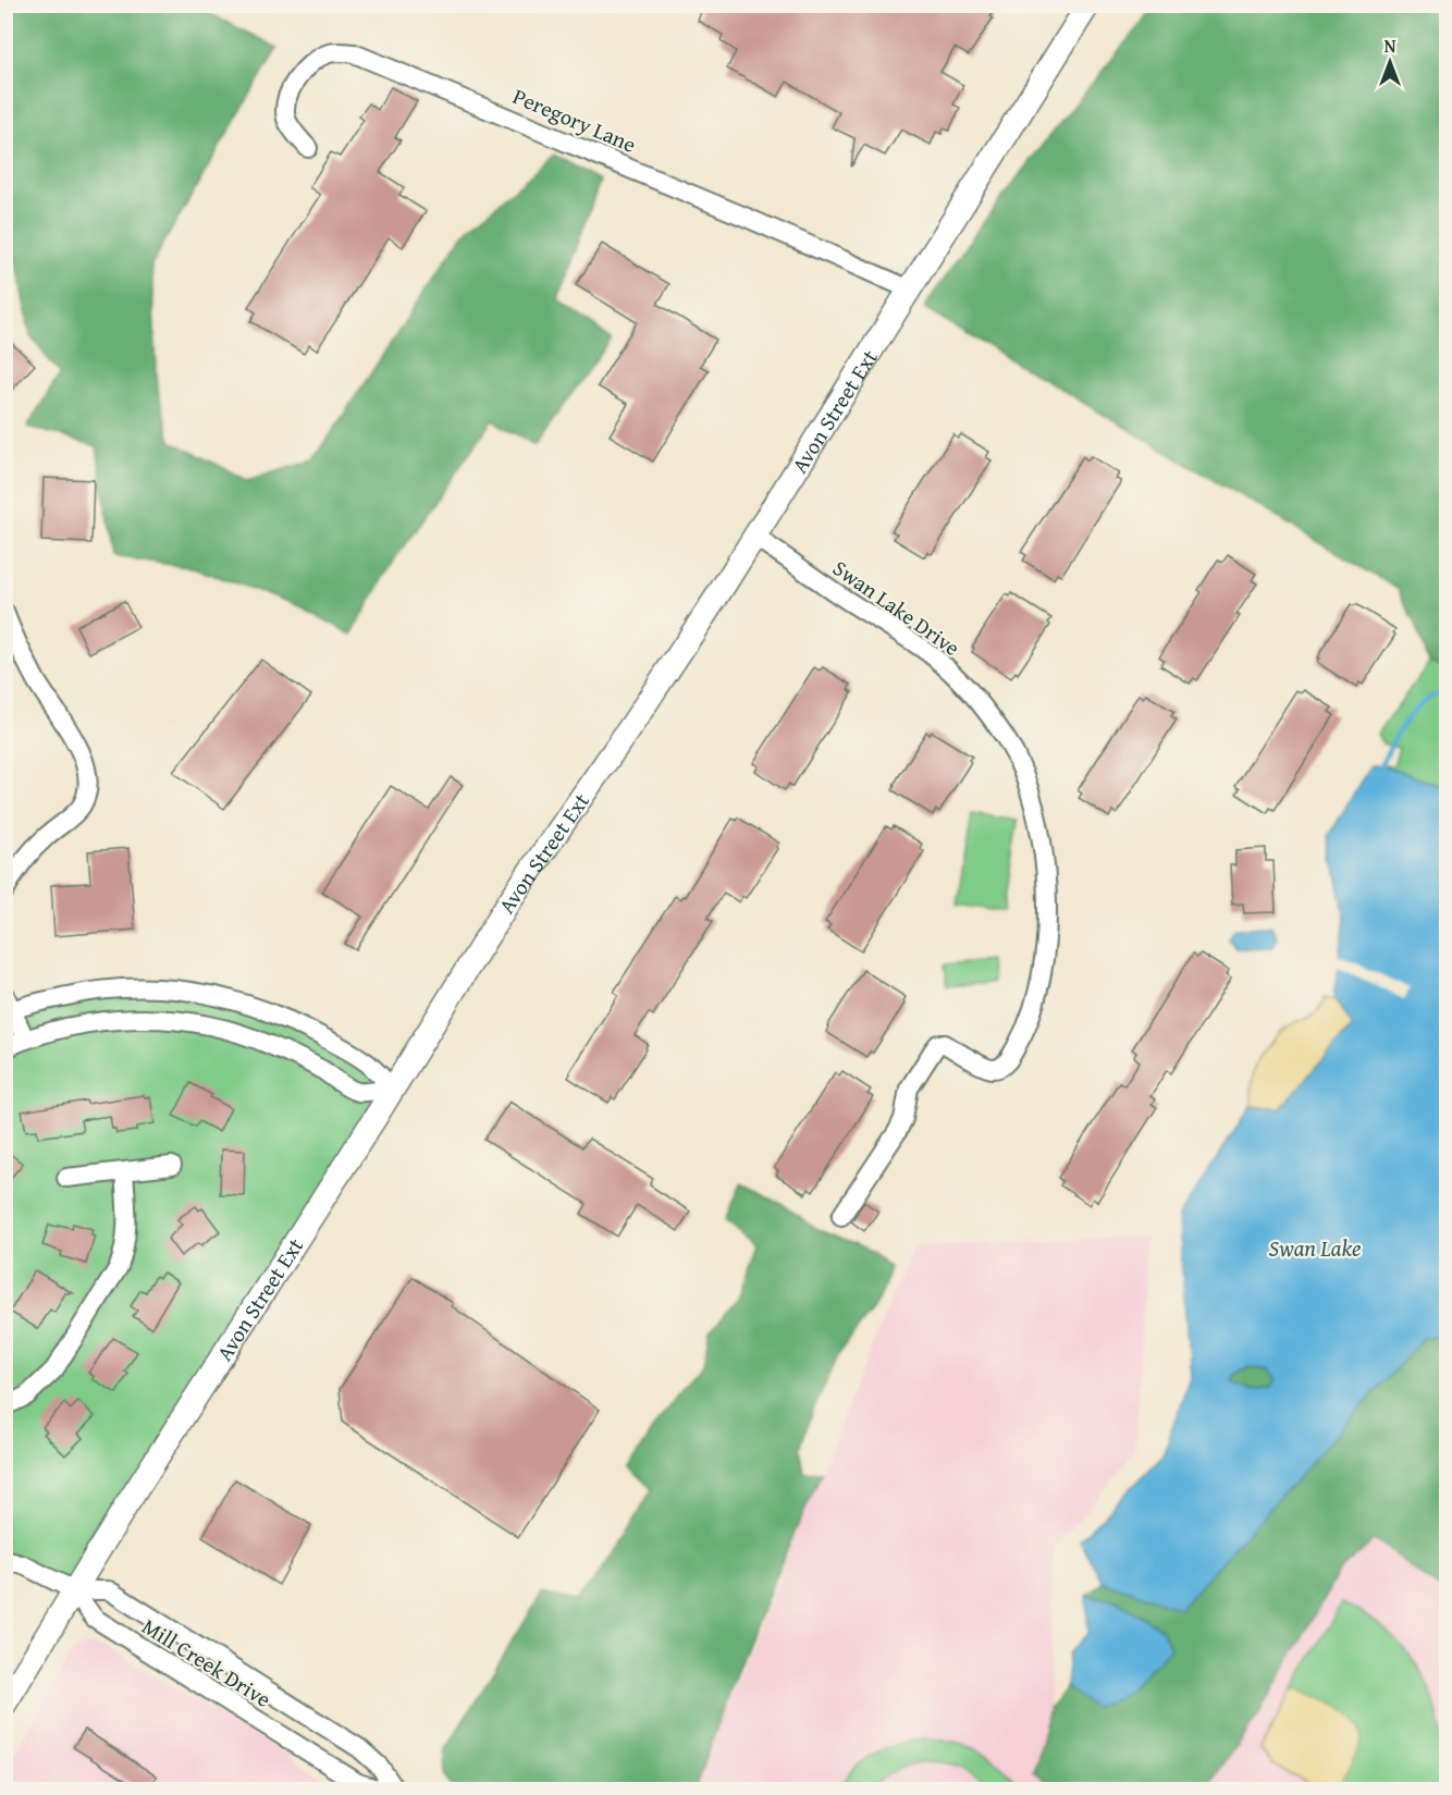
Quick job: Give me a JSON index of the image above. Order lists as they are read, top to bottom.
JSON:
{
  "streets": {
    "main road": ["Avon Street Ext"],
    "street": ["Peregory Lane", "Swan Lake Drive", "Mill Creek Drive"]
  },
  "crossings": [
    ["Peregory Lane", "Avon Street Ext"],
    ["Avon Street Ext", "Swan Lake Drive"],
    ["Avon Street Ext", "Mill Creek Drive"]
  ],
  "water": ["Swan Lake"],
  "north": "top"
}
